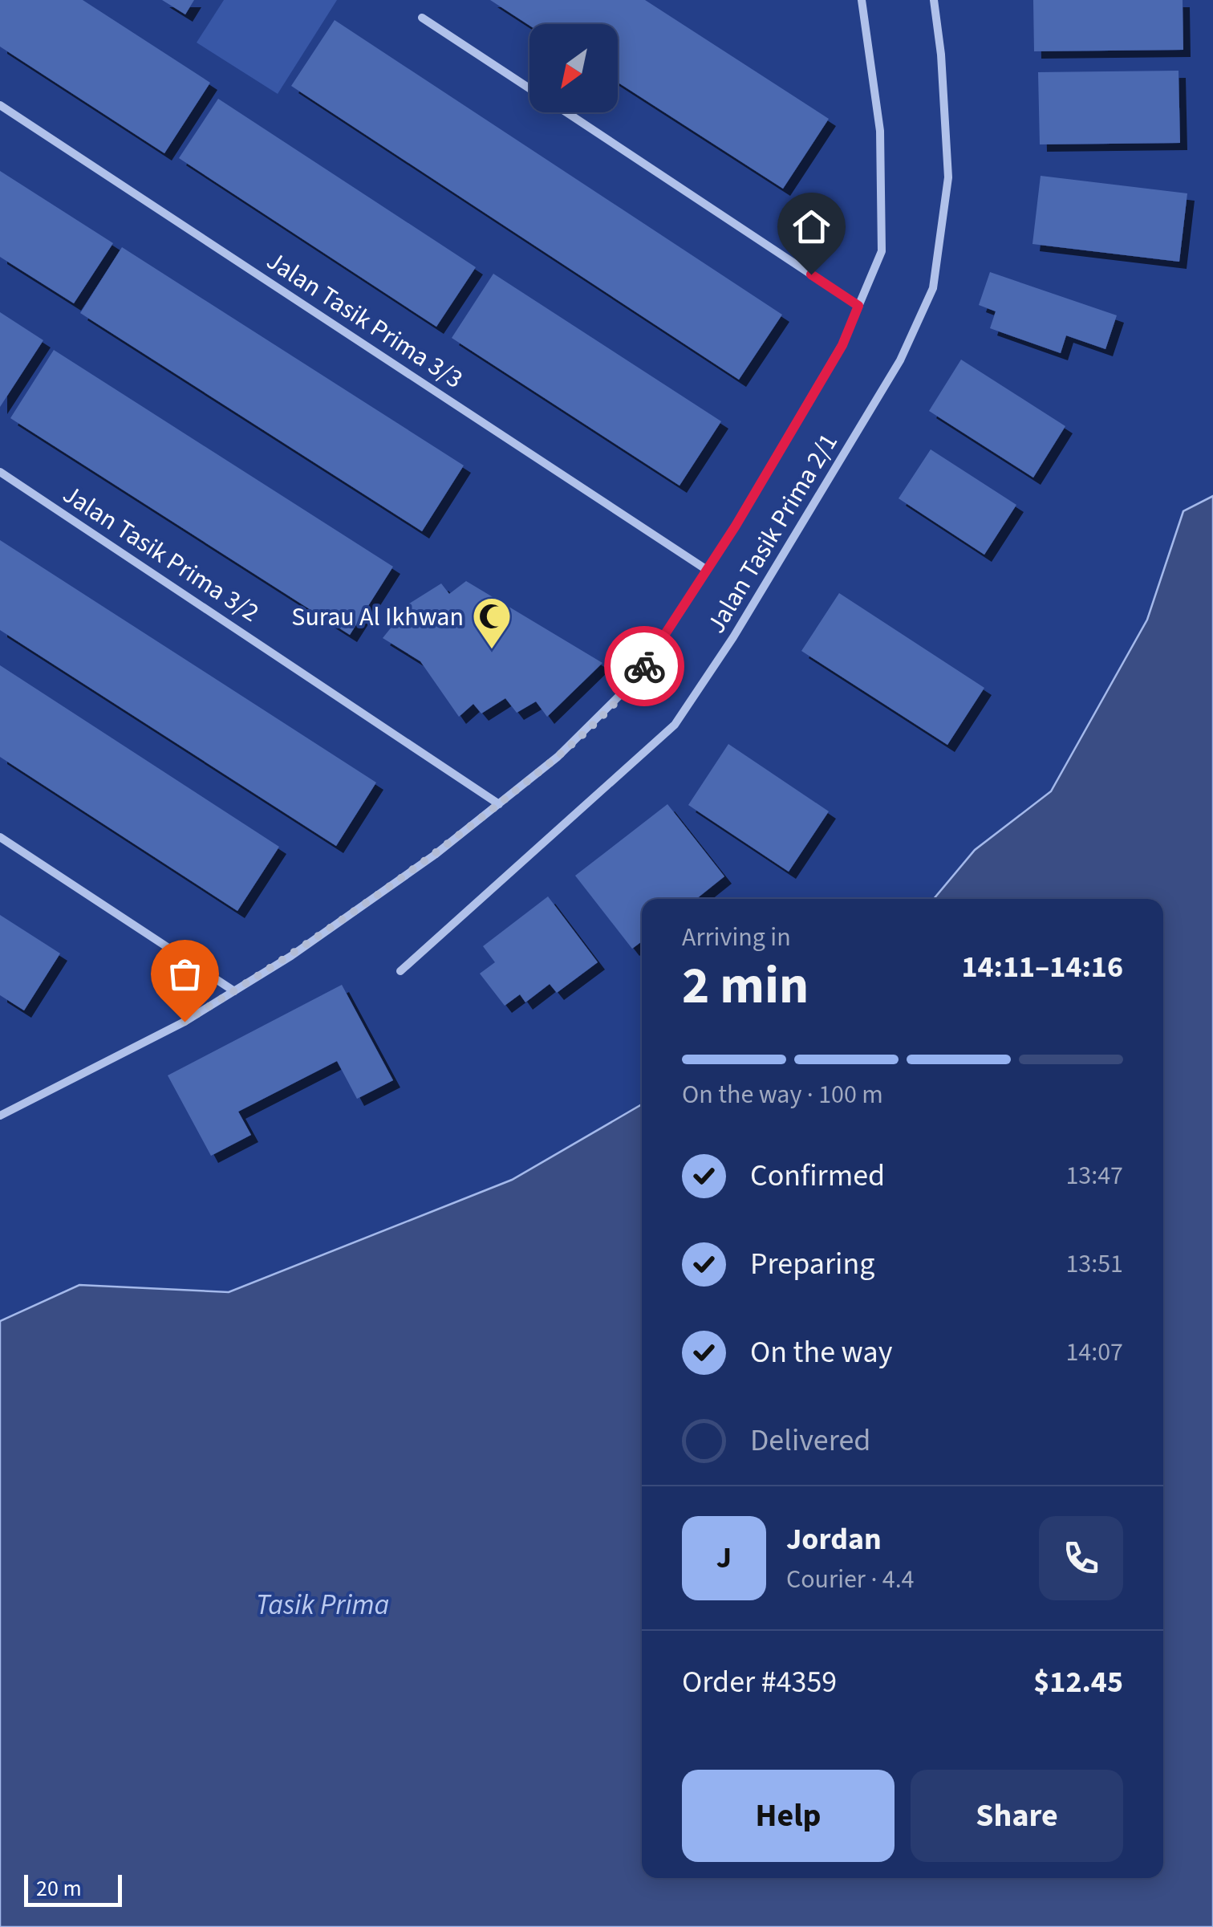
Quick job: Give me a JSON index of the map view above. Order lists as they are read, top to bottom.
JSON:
{
  "streets": {
    "street": ["Jalan Tasik Prima 3/3", "Jalan Tasik Prima 2/1", "Jalan Tasik Prima 3/2"]
  },
  "water": ["Tasik Prima"],
  "places": {
    "mosque": ["Surau Al Ikhwan"]
  },
  "scale_bar": "20 m",
  "north": "bottom left",
  "page": {
    "heading": ["2 min", "Arriving in", "14:11–14:16"],
    "panel": [
      "Jordan",
      "Courier · 4.4",
      "Order #4359",
      "$12.45"
    ],
    "bar": "On the way · 100 m",
    "list": [
      ["Confirmed", "13:47"],
      ["Preparing", "13:51"],
      ["On the way", "14:07"],
      "Delivered"
    ],
    "round": "J",
    "buttons": ["Help", "Share"],
    "scale": "20 m"
  }
}
